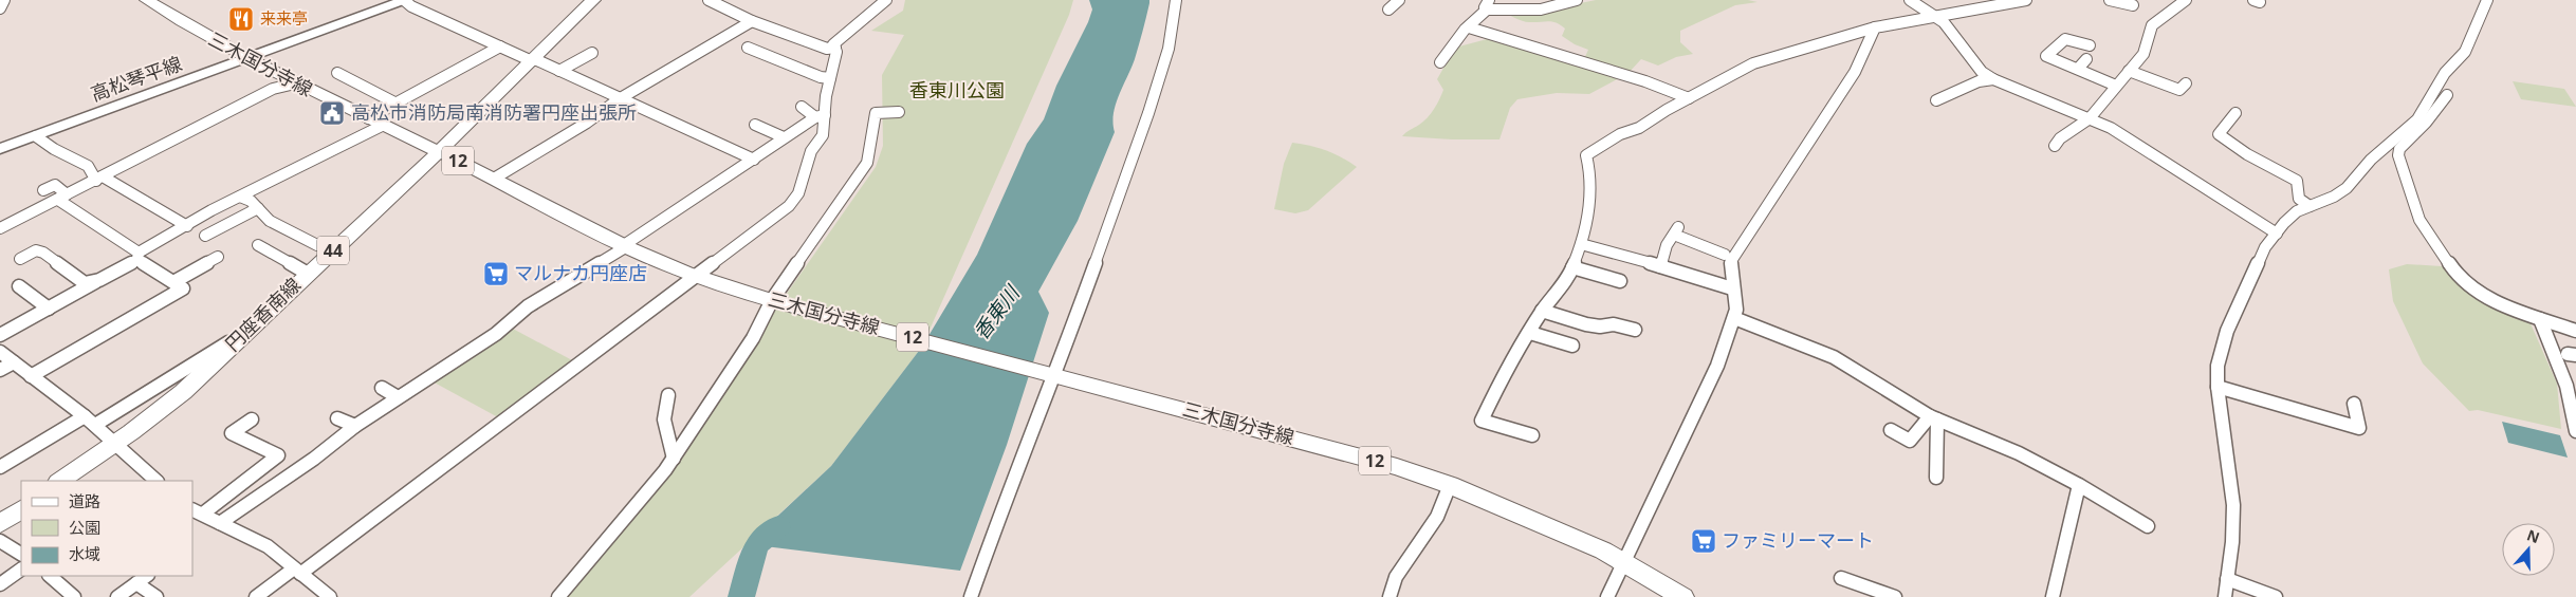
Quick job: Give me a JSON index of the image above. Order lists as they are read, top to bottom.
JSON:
{
  "streets": {
    "main road": [
      "三木国分寺線",
      "高松琴平線",
      "12",
      "44",
      "円座香南線"
    ]
  },
  "crossings": [
    ["三木国分寺線", "高松琴平線"],
    ["三木国分寺線", "円座香南線"]
  ],
  "water": ["香東川"],
  "parks": ["香東川公園"],
  "places": {
    "restaurant": ["来来亭"],
    "public building": ["高松市消防局南消防署円座出張所"],
    "supermarket": ["マルナカ円座店", "ファミリーマート"]
  },
  "legend": ["道路", "公園", "水域"],
  "north": "top"
}
